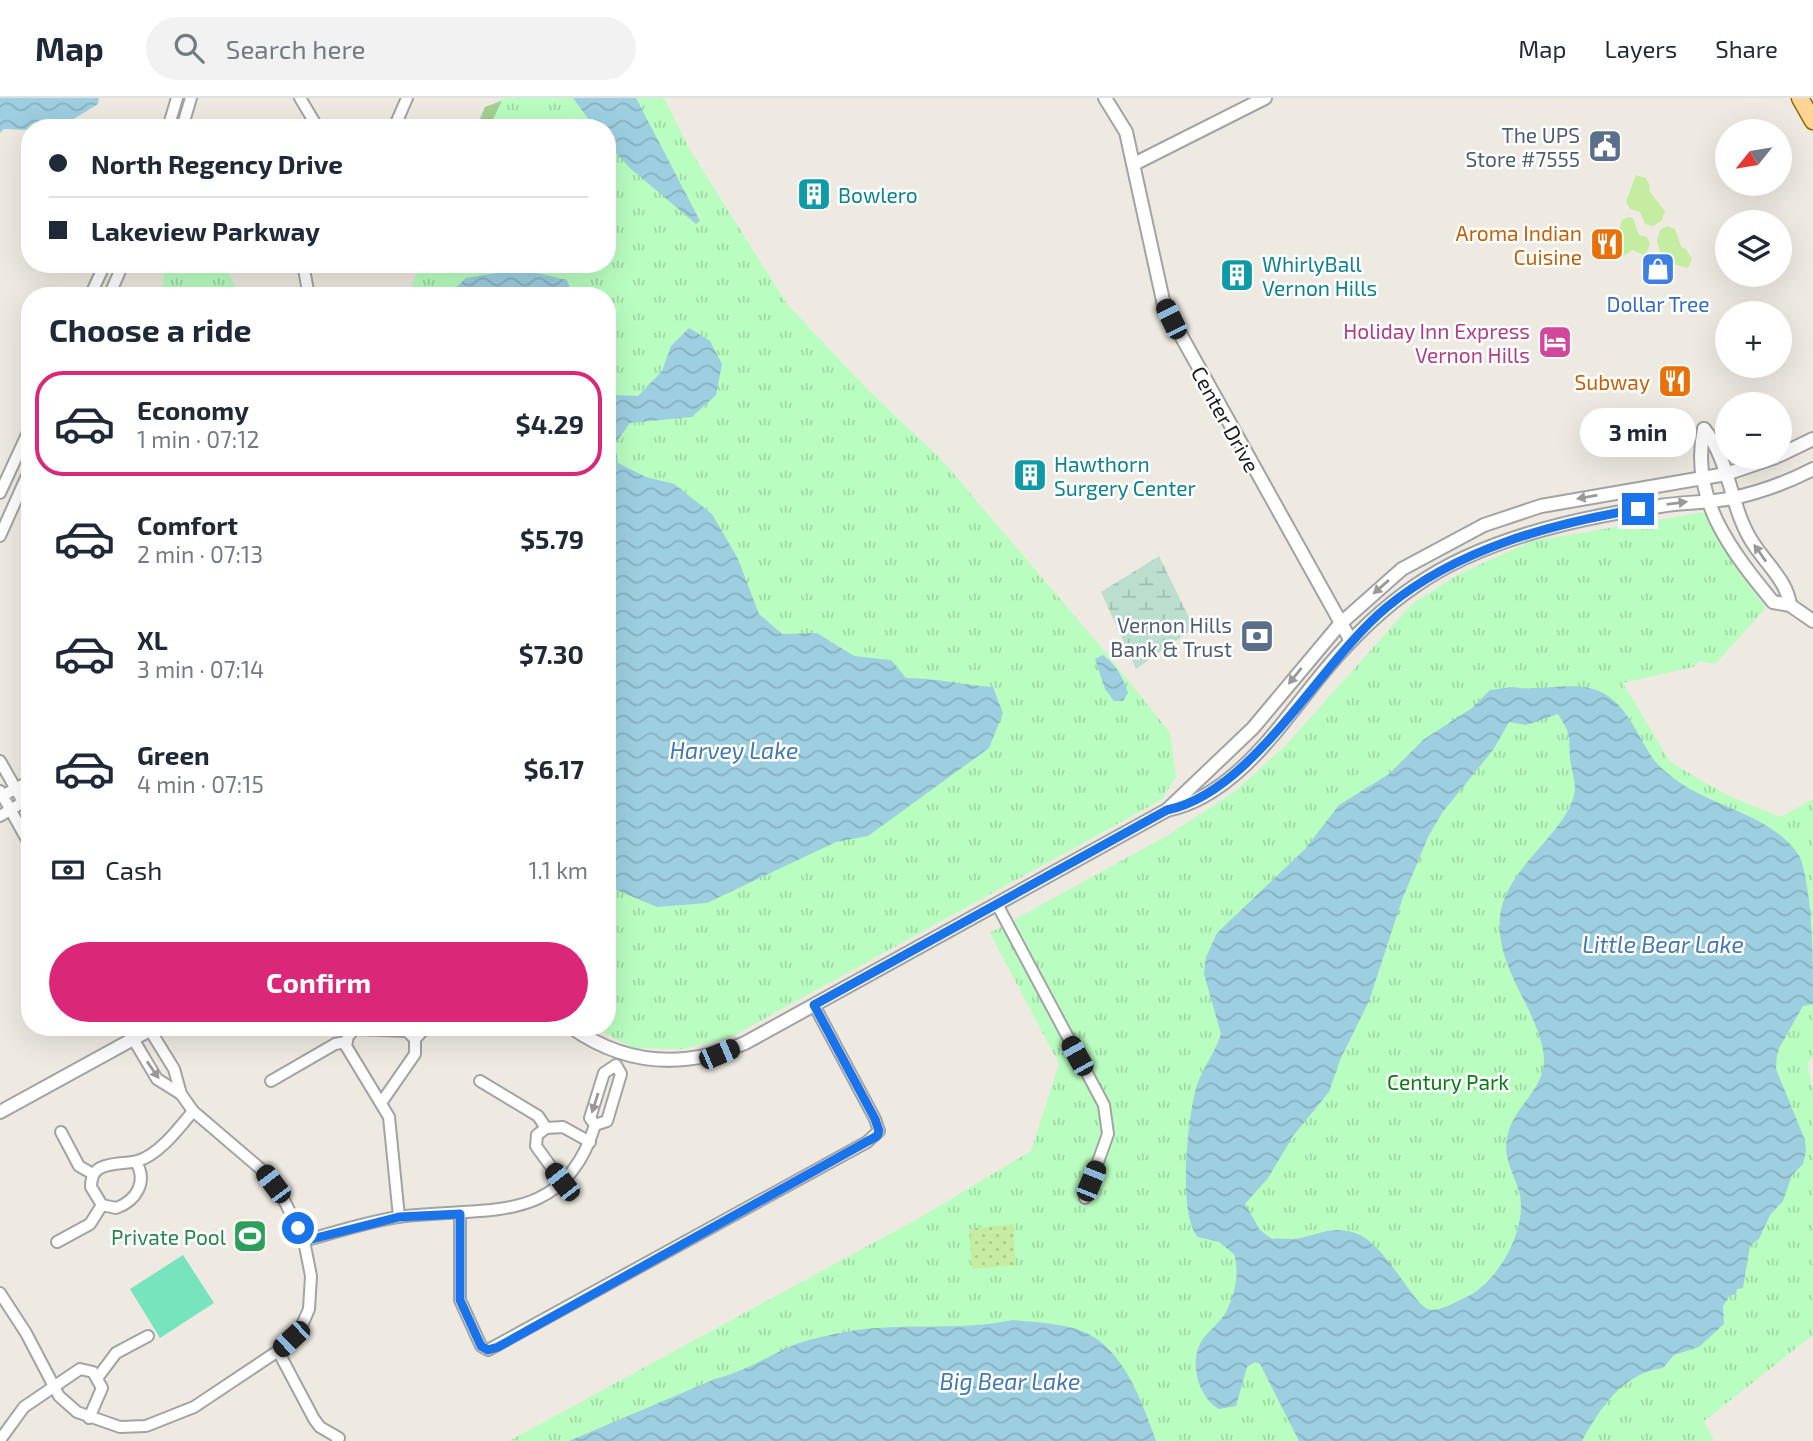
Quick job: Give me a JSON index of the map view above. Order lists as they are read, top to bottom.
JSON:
{
  "streets": {
    "street": ["Center Drive"]
  },
  "water": ["Harvey Lake", "Little Bear Lake", "Big Bear Lake"],
  "parks": ["Century Park"],
  "places": {
    "public building": ["The UPS Store #7555"],
    "building": ["Bowlero", "WhirlyBall Vernon Hills", "Hawthorn Surgery Center"],
    "restaurant": ["Aroma Indian Cuisine", "Subway"],
    "shop": ["Dollar Tree"],
    "hotel": ["Holiday Inn Express Vernon Hills"],
    "bank": ["Vernon Hills Bank & Trust"],
    "sports": ["Private Pool"]
  },
  "north": "bottom left",
  "page": {
    "header": "Map",
    "search": "Search here",
    "nav": ["Map", "Layers", "Share"],
    "map_buttons": ["+", "−"],
    "banner": ["North Regency Drive", "Lakeview Parkway"],
    "heading": "Choose a ride",
    "list": [
      {
        "name": "Economy",
        "note": "1 min · 07:12",
        "value": "$4.29"
      },
      {
        "name": "Comfort",
        "note": "2 min · 07:13",
        "value": "$5.79"
      },
      {
        "name": "XL",
        "note": "3 min · 07:14",
        "value": "$7.30"
      },
      {
        "name": "Green",
        "note": "4 min · 07:15",
        "value": "$6.17"
      }
    ],
    "bubble": "3 min",
    "pay": ["Cash", "1.1 km"],
    "buttons": "Confirm"
  }
}
